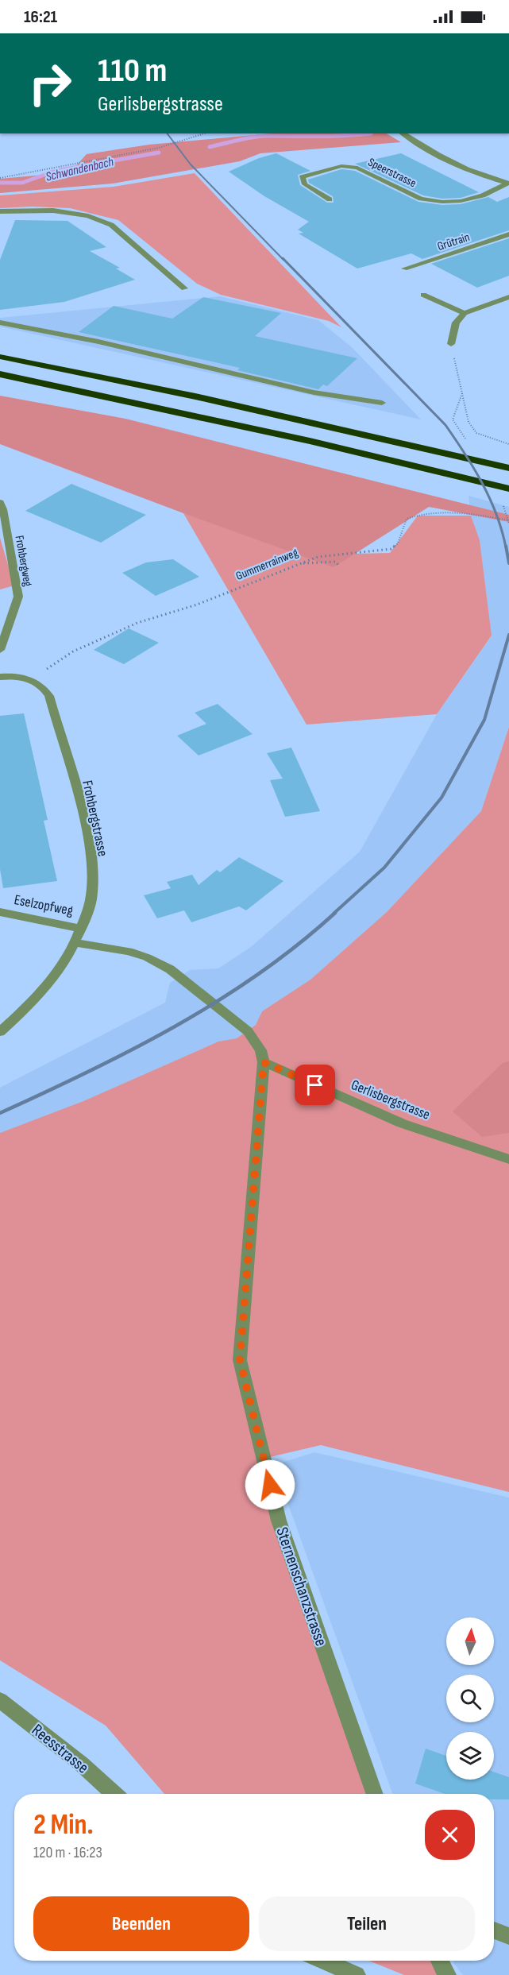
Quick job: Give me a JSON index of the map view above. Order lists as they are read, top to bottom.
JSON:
{
  "streets": {
    "street": [
      "Speerstrasse",
      "Grütrain",
      "Frohbergweg",
      "Frohbergstrasse",
      "Eselzopfweg",
      "Gerlisbergstrasse",
      "Sternenschanzstrasse",
      "Reesstrasse"
    ],
    "path": ["Gummerrainweg"]
  },
  "crossings": [
    ["Gummerrainweg", "Frohbergstrasse"],
    ["Frohbergstrasse", "Eselzopfweg"],
    ["Frohbergstrasse", "Sternenschanzstrasse"],
    ["Gerlisbergstrasse", "Sternenschanzstrasse"]
  ],
  "water": ["Schwandenbach"],
  "north": "top",
  "page": {
    "status": "16:21",
    "turn": ["110 m", "Gerlisbergstrasse"],
    "heading": ["2 Min.", "120 m · 16:23"],
    "buttons": ["Beenden", "Teilen"]
  }
}
